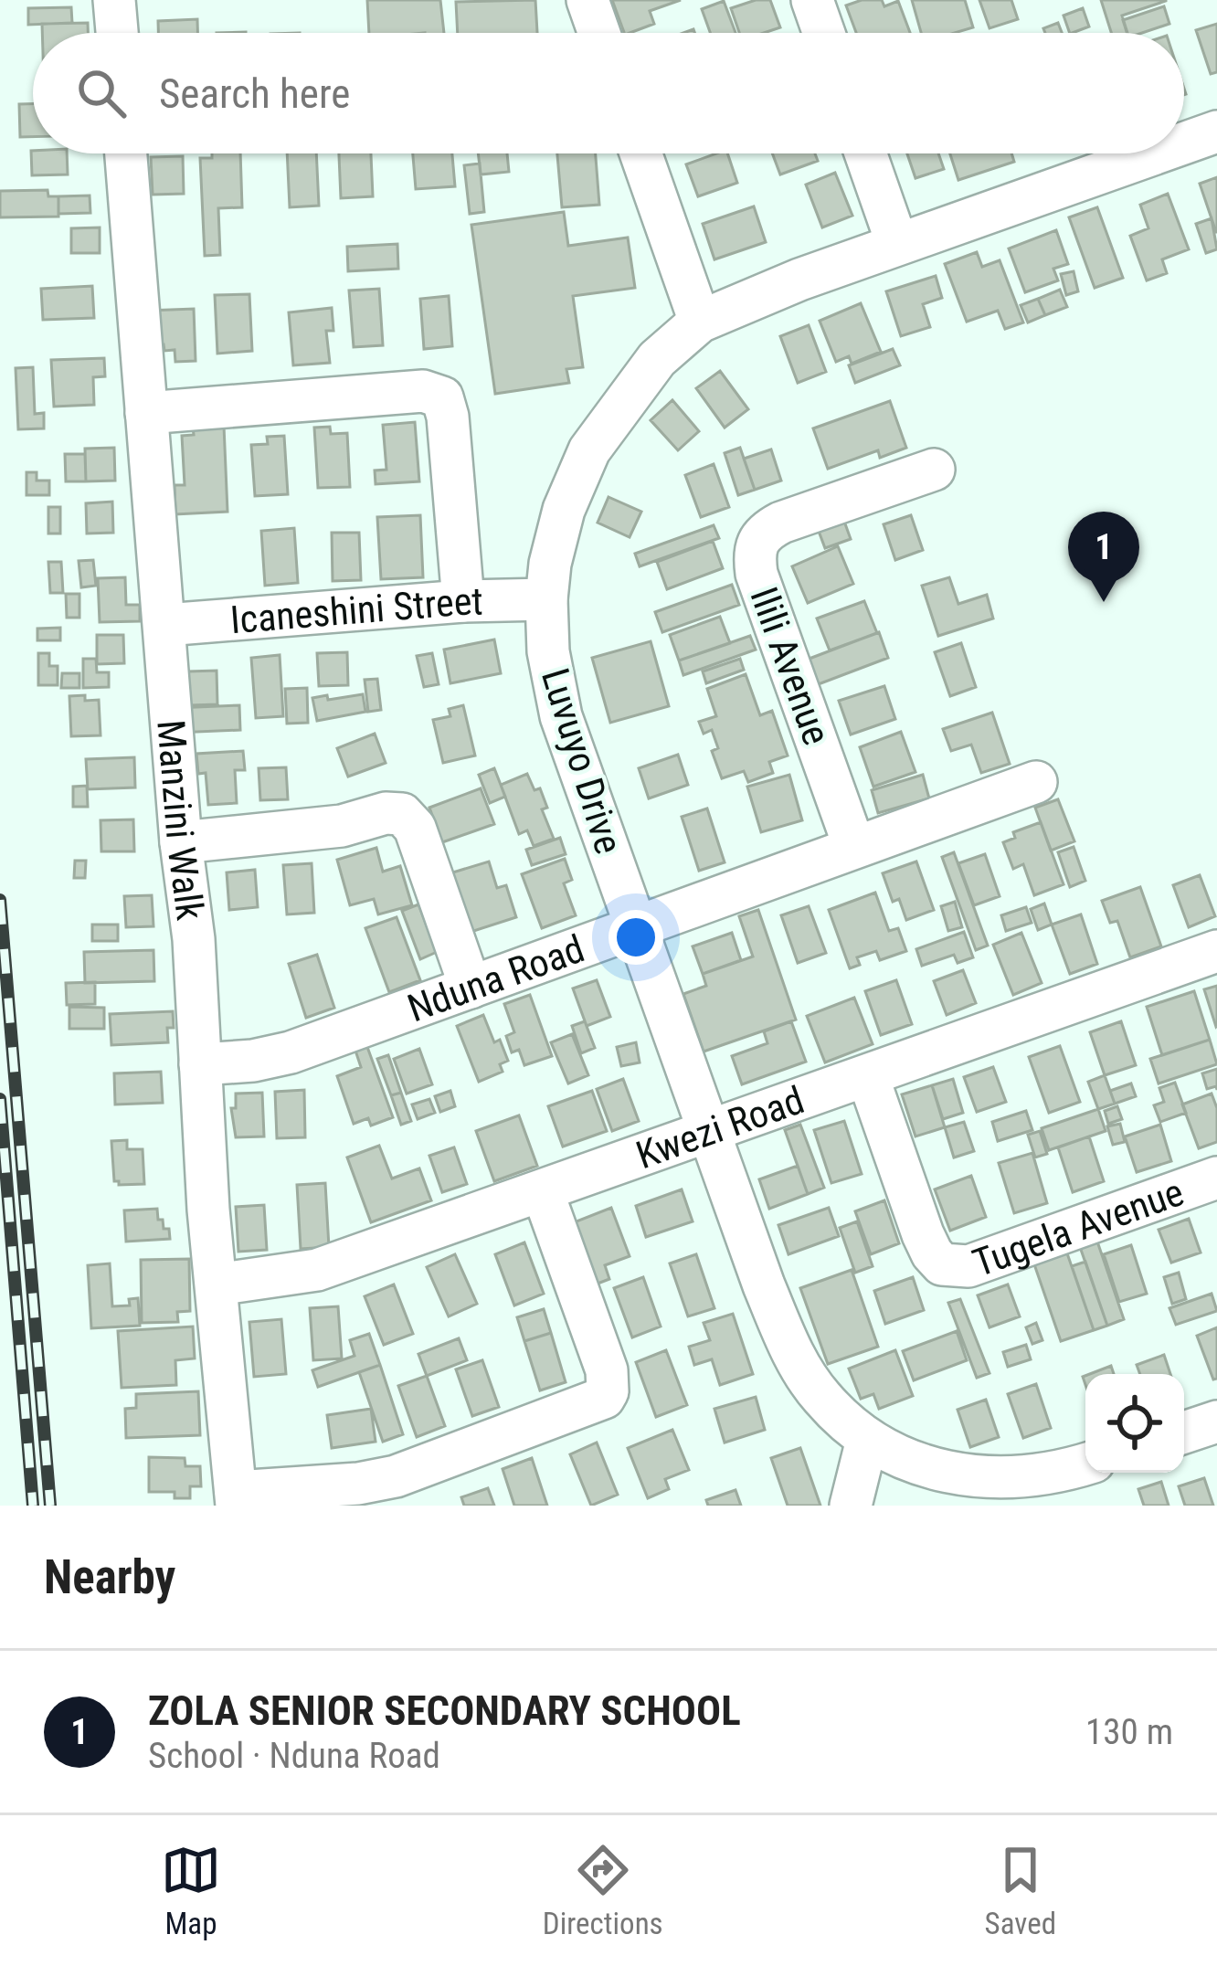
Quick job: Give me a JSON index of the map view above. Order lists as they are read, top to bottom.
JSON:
{
  "streets": {
    "street": [
      "Icaneshini Street",
      "Ilili Avenue",
      "Luvuyo Drive",
      "Manzini Walk",
      "Nduna Road",
      "Kwezi Road",
      "Tugela Avenue"
    ]
  },
  "crossings": [
    ["Icaneshini Street", "Luvuyo Drive"],
    ["Icaneshini Street", "Manzini Walk"],
    ["Ilili Avenue", "Nduna Road"],
    ["Luvuyo Drive", "Nduna Road"],
    ["Luvuyo Drive", "Kwezi Road"],
    ["Manzini Walk", "Nduna Road"],
    ["Manzini Walk", "Kwezi Road"],
    ["Kwezi Road", "Tugela Avenue"]
  ],
  "page": {
    "search": "Search here",
    "pins": "1",
    "heading": "Nearby",
    "list": [
      {
        "mark": "1",
        "name": "ZOLA SENIOR SECONDARY SCHOOL",
        "note": "School · Nduna Road",
        "value": "130 m"
      }
    ],
    "nav": ["Map", "Directions", "Saved"]
  }
}
